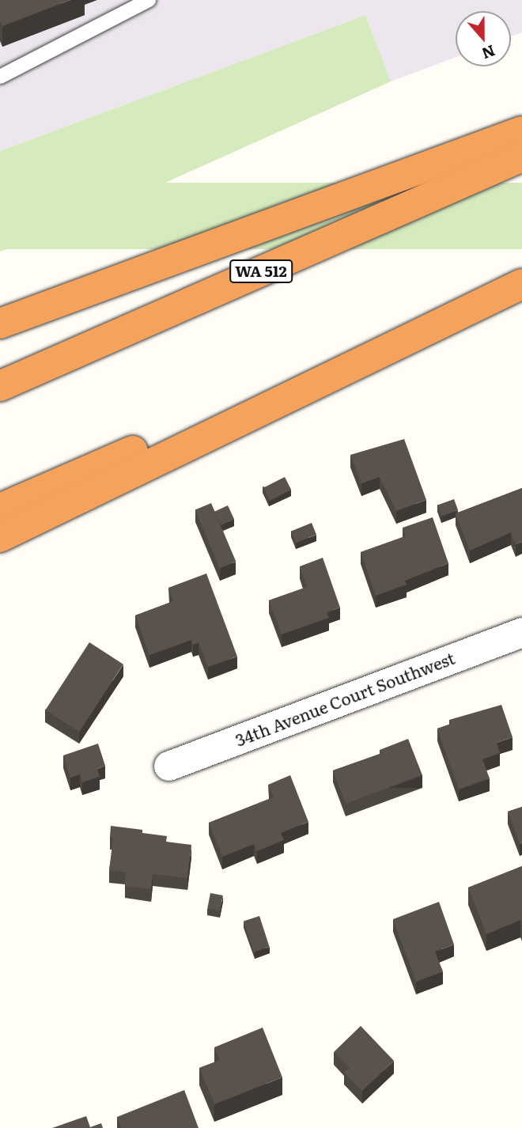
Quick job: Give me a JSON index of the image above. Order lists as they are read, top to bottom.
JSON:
{
  "streets": {
    "highway": ["WA 512"],
    "street": ["34th Avenue Court Southwest"]
  },
  "north": "bottom"
}
